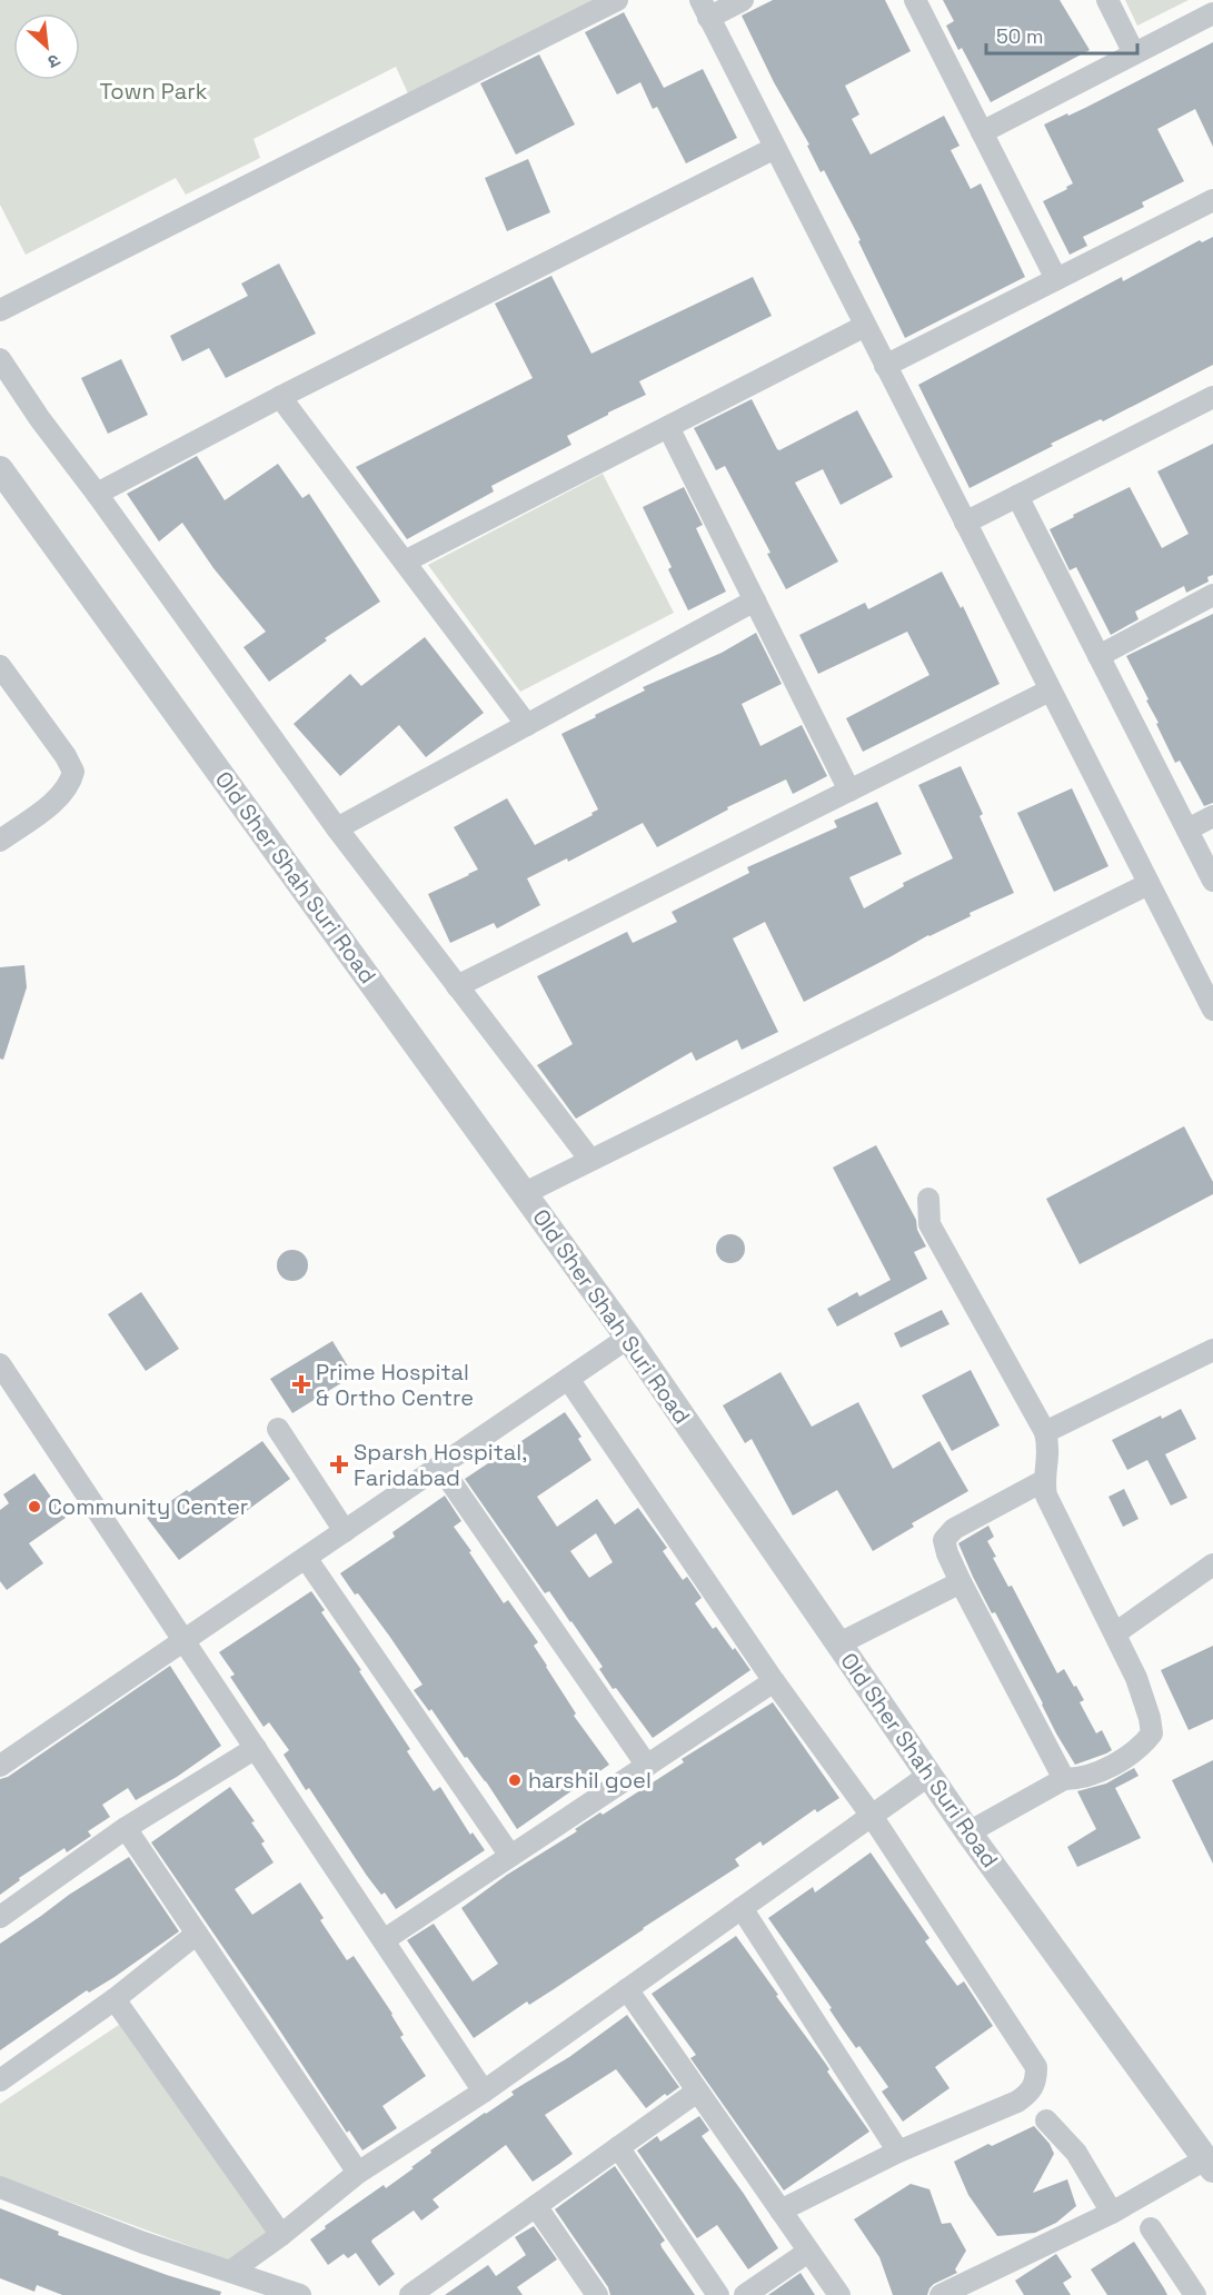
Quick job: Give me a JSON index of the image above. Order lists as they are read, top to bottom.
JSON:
{
  "streets": {
    "street": ["Old Sher Shah Suri Road"]
  },
  "parks": ["Town Park"],
  "places": {
    "health": ["Prime Hospital & Ortho Centre", "Sparsh Hospital, Faridabad"],
    "other": ["Community Center", "harshil goel"]
  },
  "scale_bar": "50 m",
  "north": "bottom right"
}
